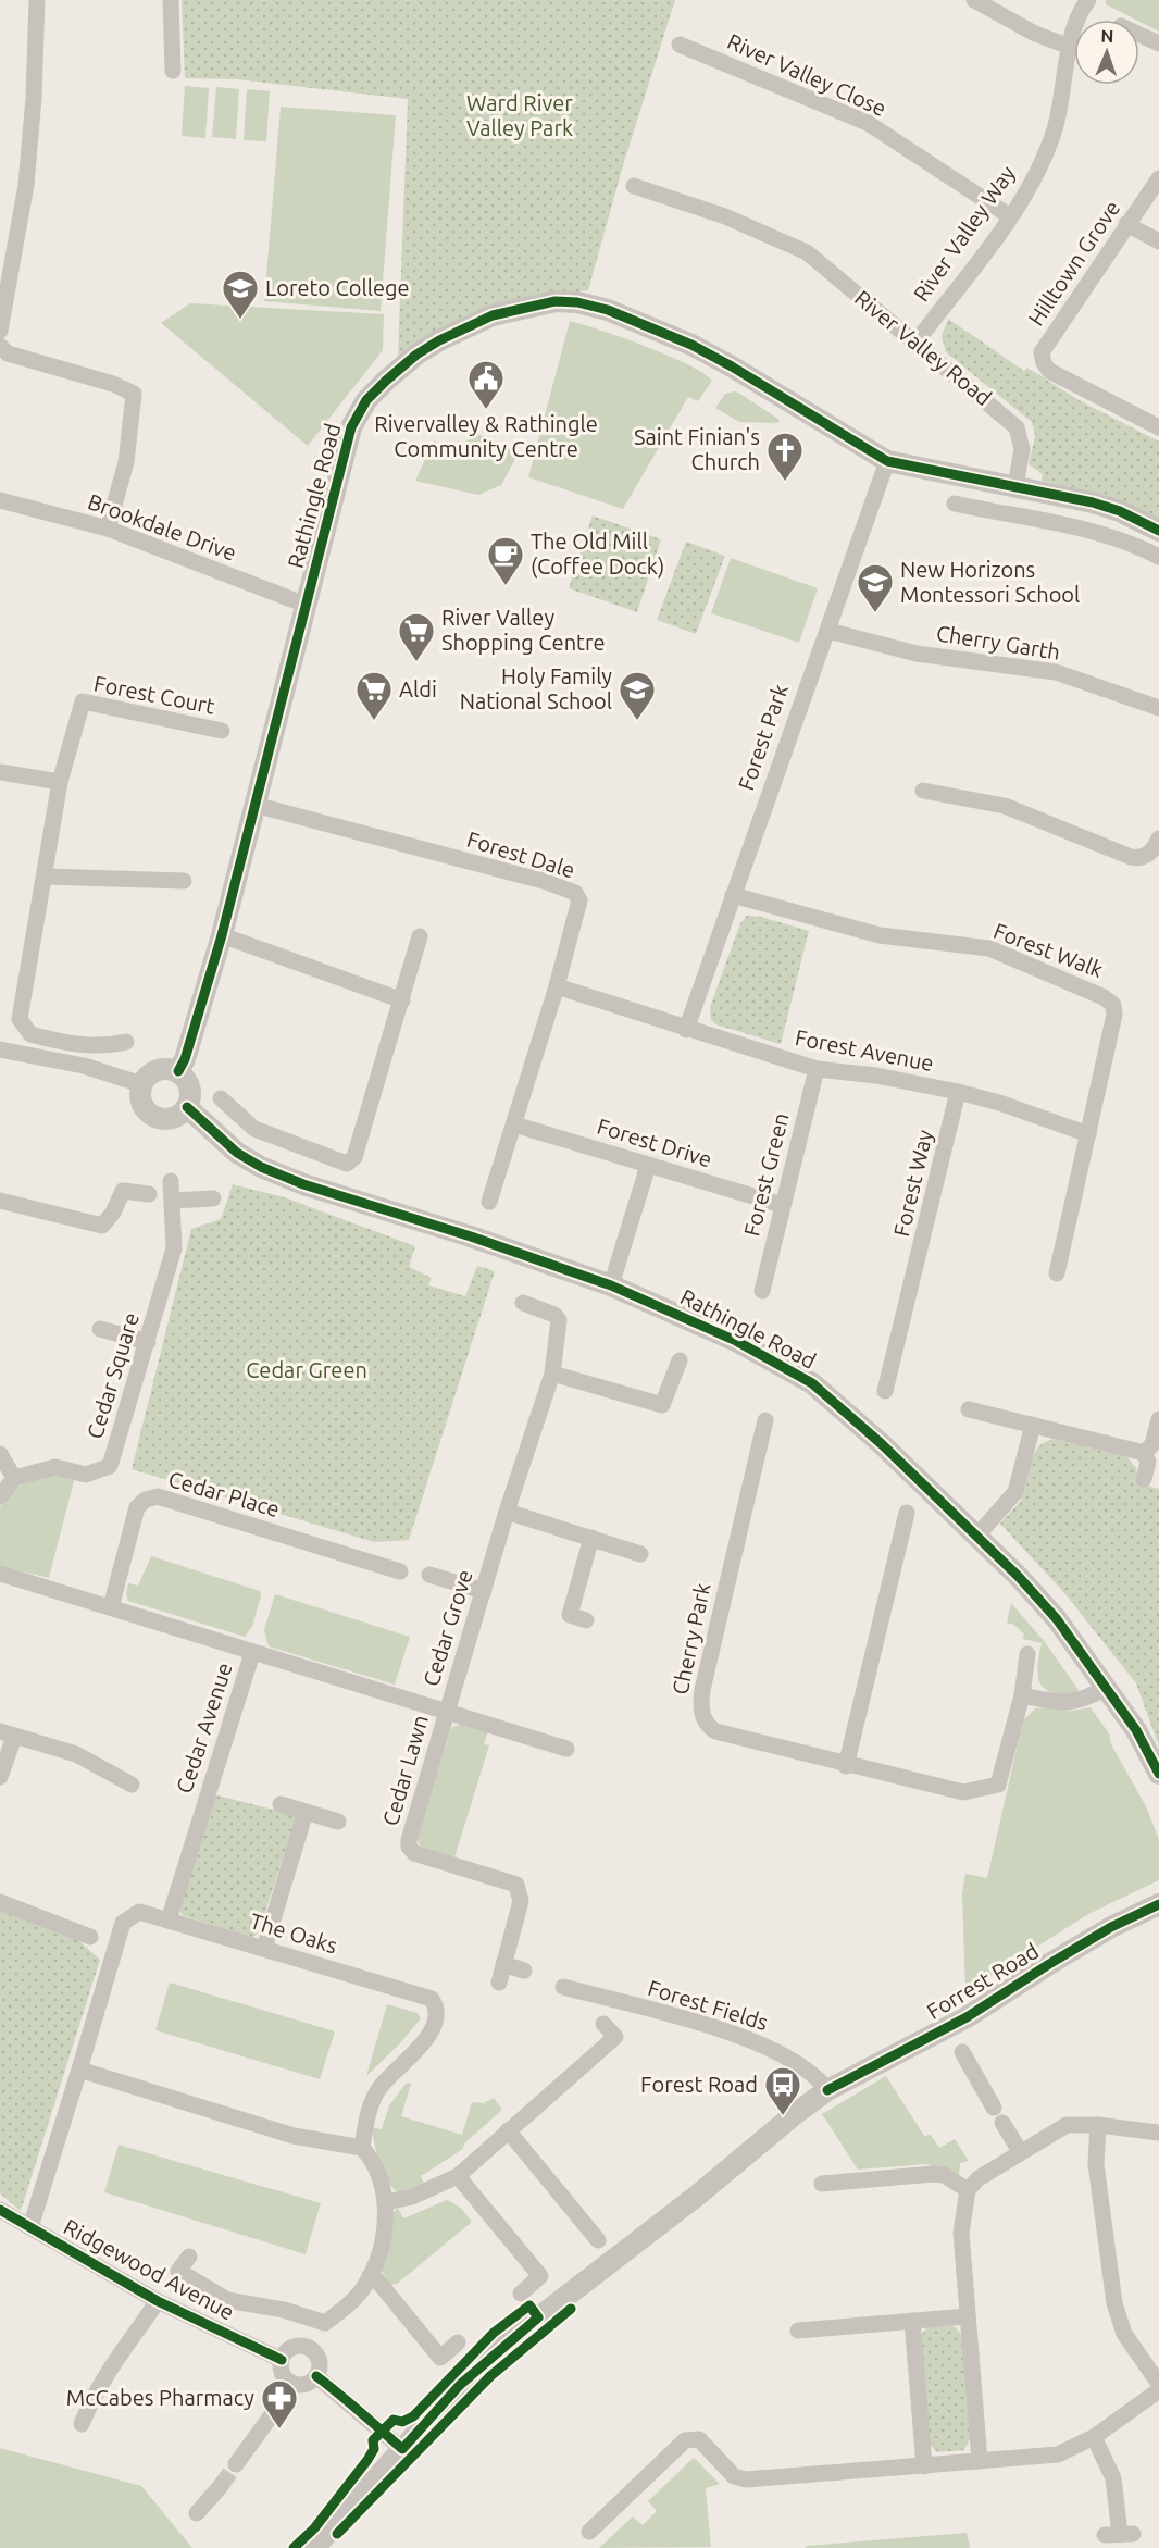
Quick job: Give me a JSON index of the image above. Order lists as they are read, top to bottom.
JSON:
{
  "streets": {
    "street": [
      "River Valley Close",
      "River Valley Way",
      "Hilltown Grove",
      "River Valley Road",
      "Rathingle Road",
      "Brookdale Drive",
      "Cherry Garth",
      "Forest Court",
      "Forest Park",
      "Forest Dale",
      "Forest Walk",
      "Forest Avenue",
      "Forest Drive",
      "Forest Green",
      "Forest Way",
      "Cedar Square",
      "Cedar Place",
      "Cedar Grove",
      "Cherry Park",
      "Cedar Avenue",
      "Cedar Lawn",
      "The Oaks",
      "Forrest Road",
      "Forest Fields",
      "Ridgewood Avenue"
    ]
  },
  "crossings": [
    ["River Valley Close", "River Valley Way"],
    ["River Valley Way", "River Valley Road"],
    ["River Valley Road", "Rathingle Road"],
    ["Rathingle Road", "Brookdale Drive"],
    ["Rathingle Road", "Forest Park"],
    ["Rathingle Road", "Forest Dale"],
    ["Cherry Garth", "Forest Park"],
    ["Forest Park", "Forest Walk"],
    ["Forest Park", "Forest Avenue"],
    ["Forest Dale", "Forest Avenue"],
    ["Forest Dale", "Forest Drive"],
    ["Forest Walk", "Forest Avenue"],
    ["Forest Avenue", "Forest Green"],
    ["Forest Avenue", "Forest Way"],
    ["Forest Drive", "Forest Green"],
    ["Cedar Place", "Cedar Avenue"],
    ["Cedar Grove", "Cedar Lawn"],
    ["Cedar Avenue", "Cedar Lawn"],
    ["Cedar Avenue", "The Oaks"],
    ["The Oaks", "Ridgewood Avenue"],
    ["Forrest Road", "Forest Fields"]
  ],
  "parks": ["Ward River Valley Park", "Cedar Green"],
  "places": {
    "school or university": ["Loreto College", "New Horizons Montessori School", "Holy Family National School"],
    "public building": ["Rivervalley & Rathingle Community Centre"],
    "church": ["Saint Finian's Church"],
    "cafe": ["The Old Mill (Coffee Dock)"],
    "supermarket": ["River Valley Shopping Centre", "Aldi"],
    "bus stop": ["Forest Road"],
    "pharmacy": ["McCabes Pharmacy"]
  },
  "north": "top"
}
